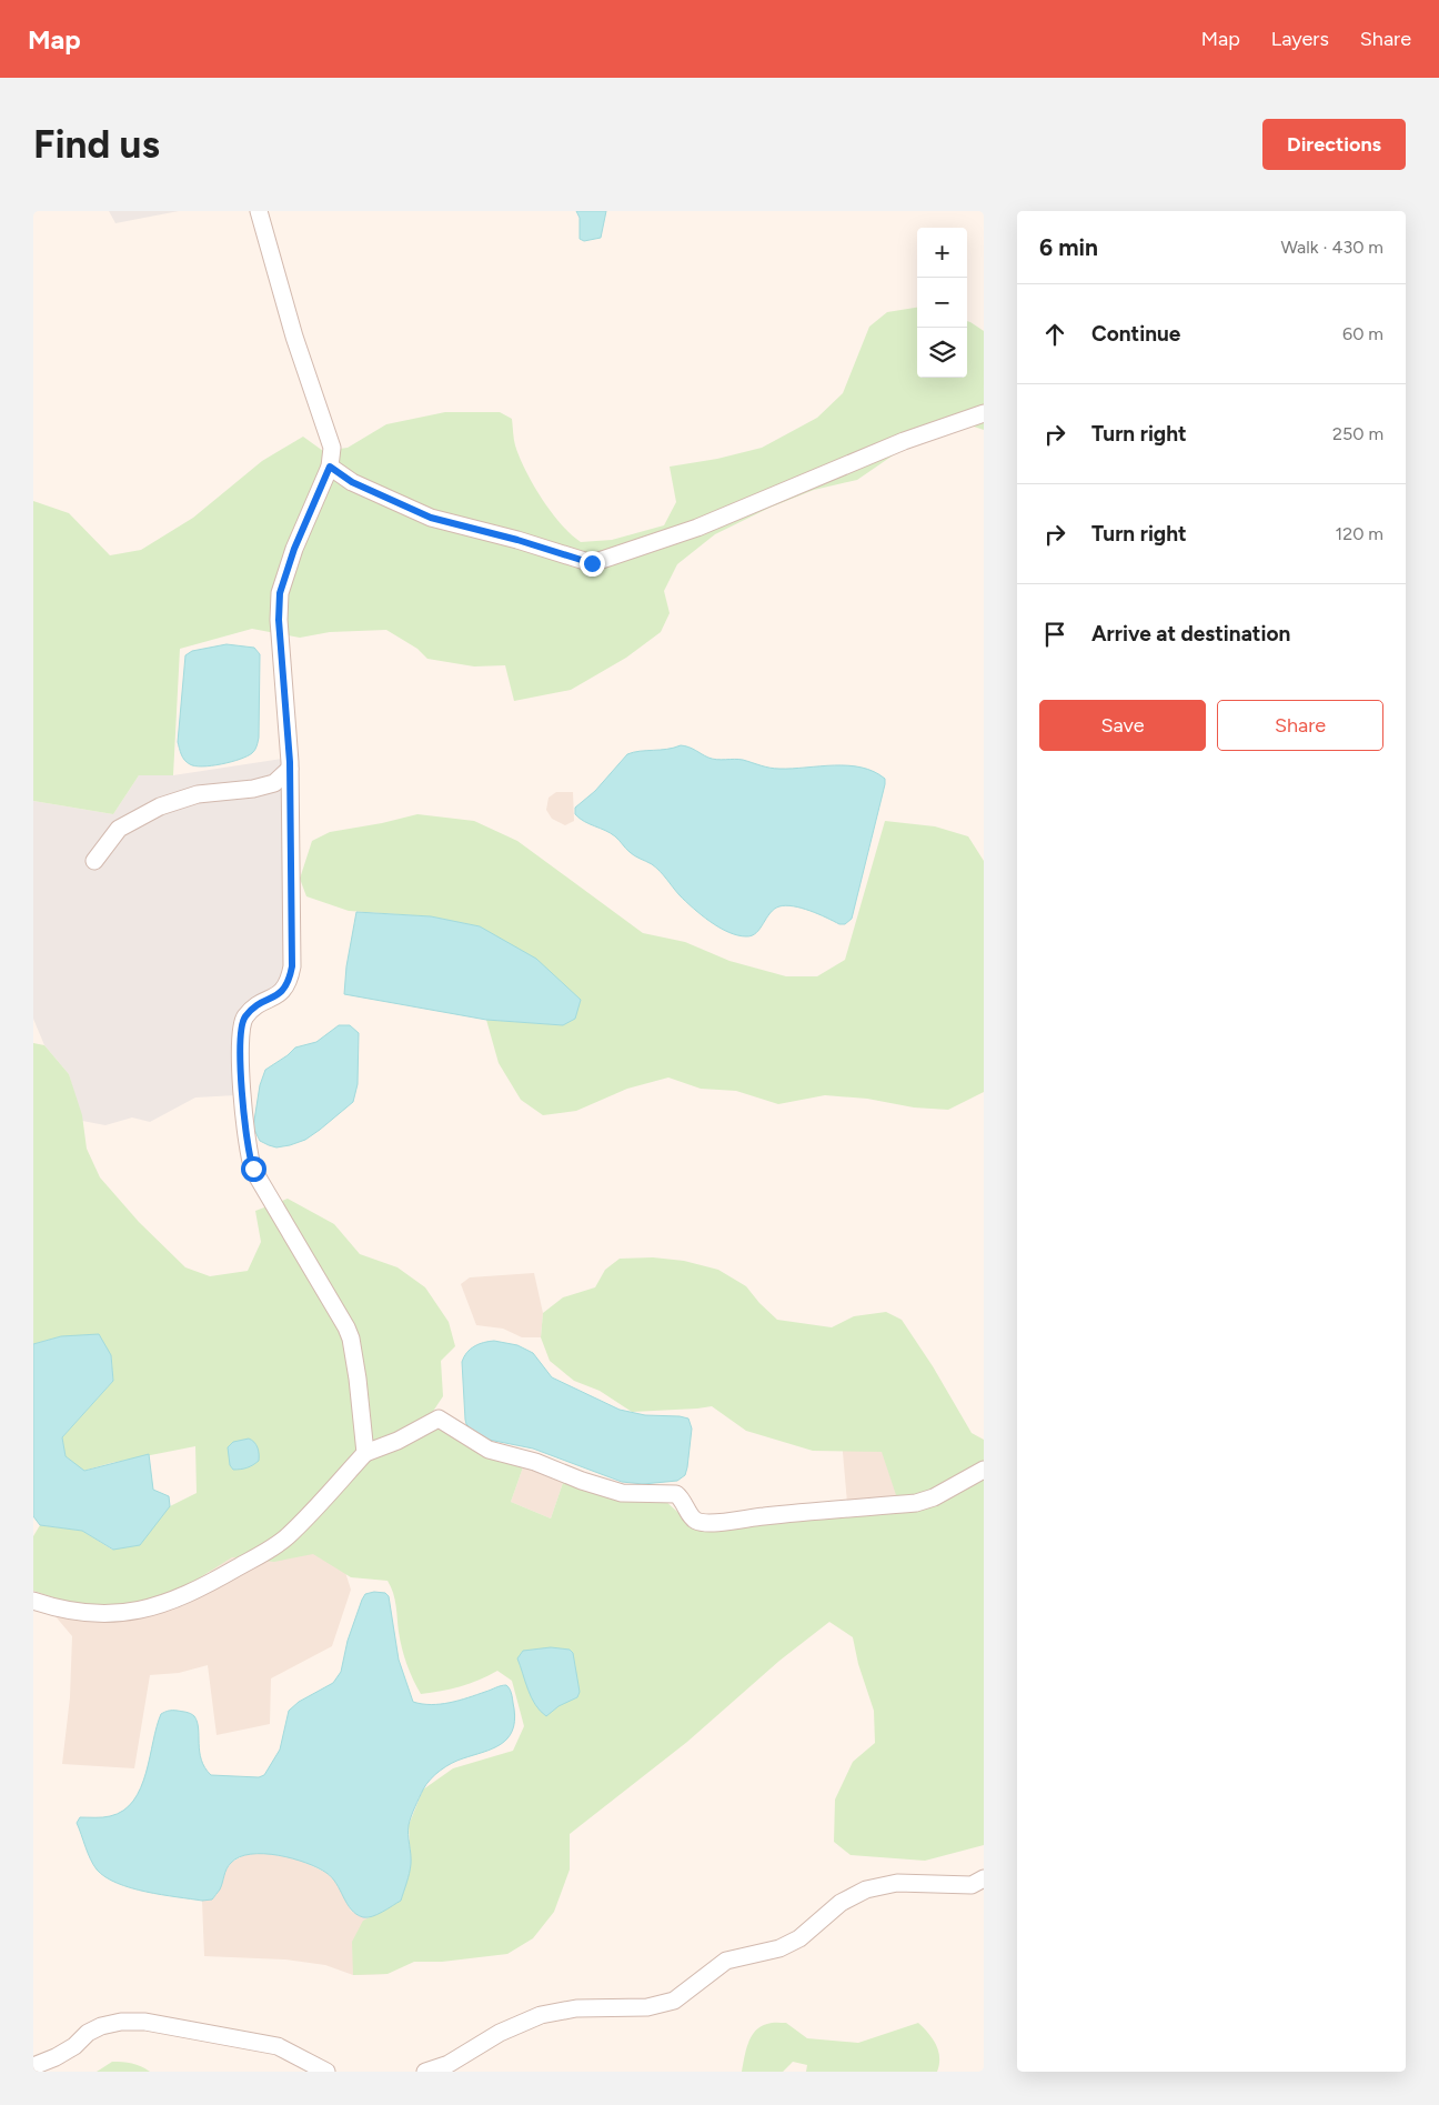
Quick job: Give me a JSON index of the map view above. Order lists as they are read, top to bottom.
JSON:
{
  "page": {
    "header": "Map",
    "nav": ["Map", "Layers", "Share"],
    "buttons": [
      "Directions",
      ["Save", "Share"]
    ],
    "title": "Find us",
    "heading": ["6 min", "Walk · 430 m"],
    "map_buttons": ["+", "−"],
    "list": [
      ["Continue", "60 m"],
      ["Turn right", "250 m"],
      ["Turn right", "120 m"],
      "Arrive at destination"
    ]
  }
}
